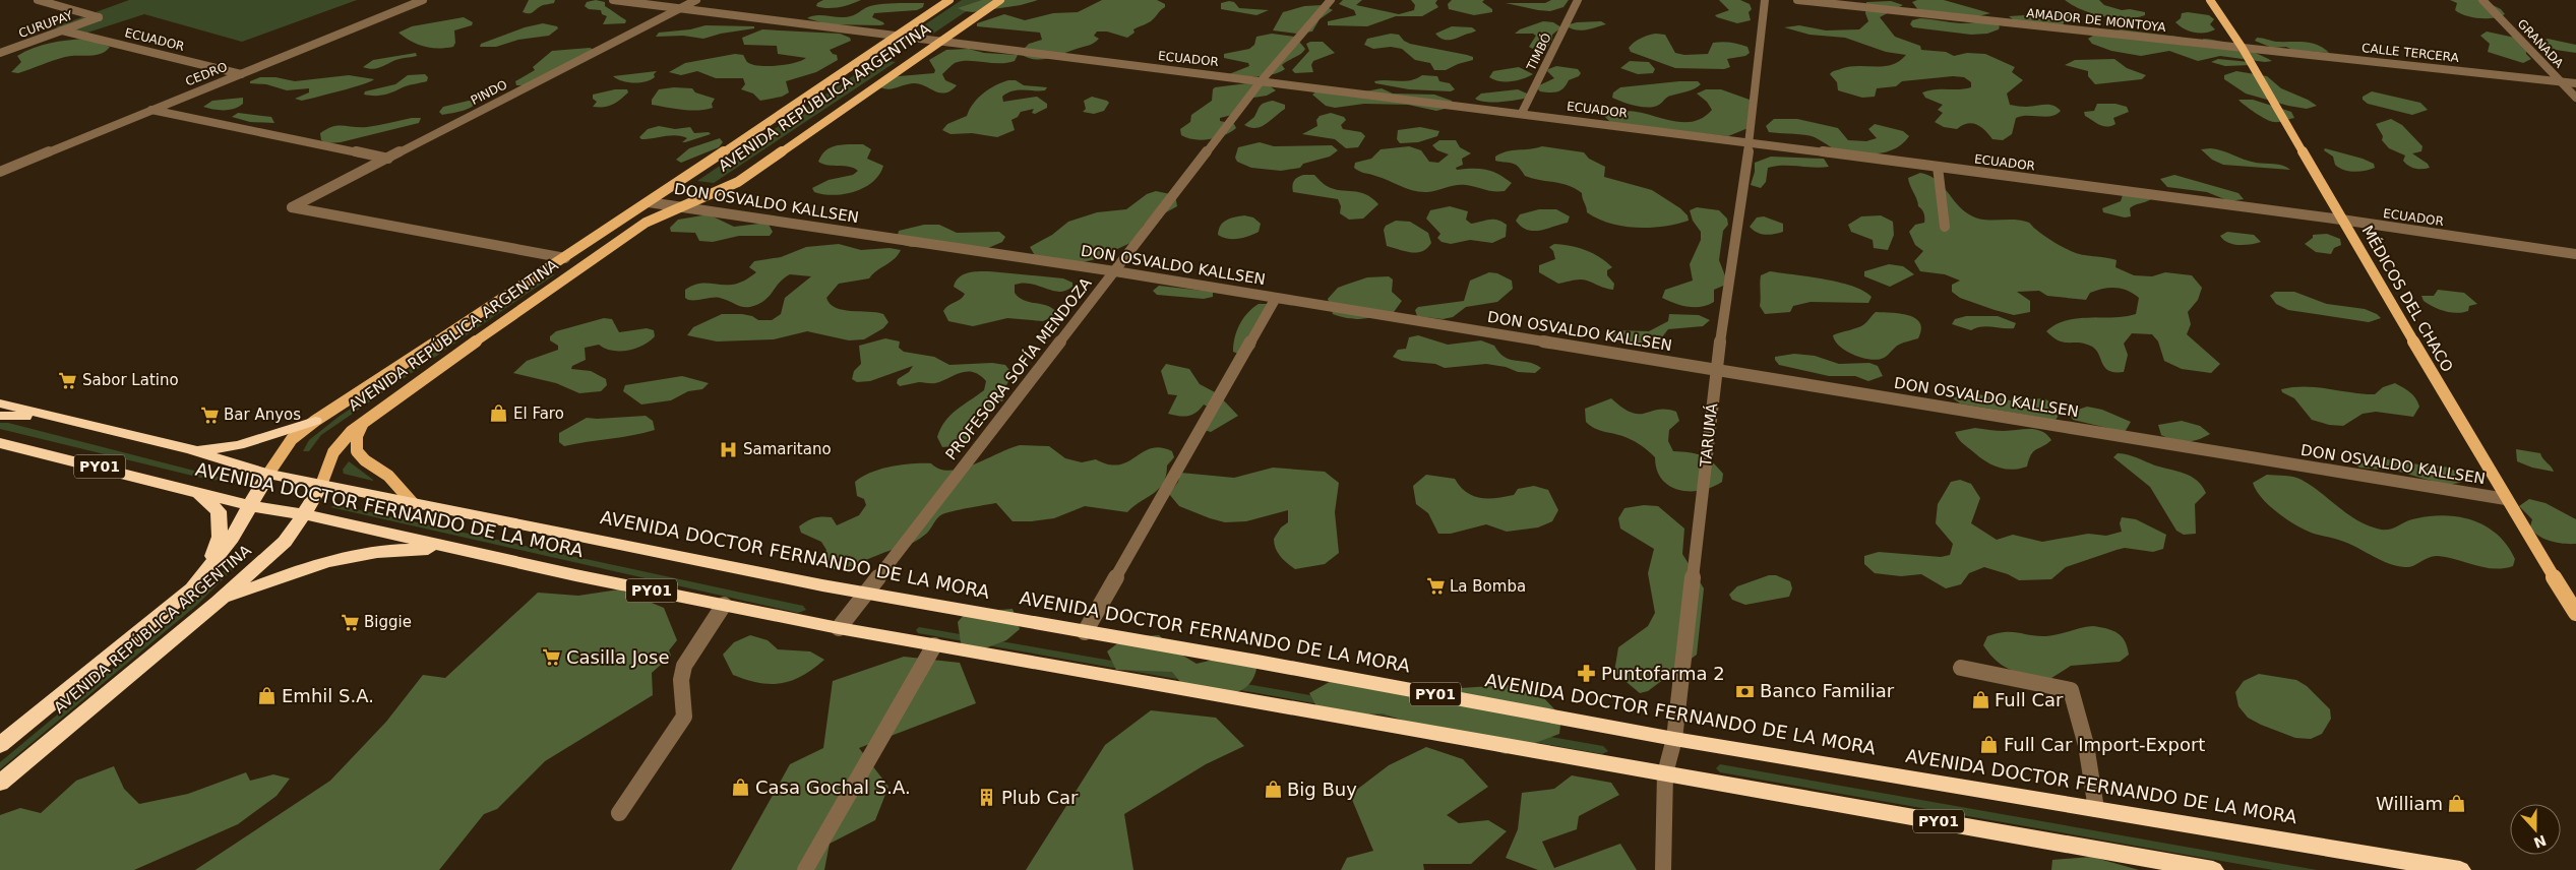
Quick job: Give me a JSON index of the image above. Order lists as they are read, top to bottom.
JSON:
{
  "streets": {
    "highway": ["AVENIDA REPÚBLICA ARGENTINA", "PY01", "AVENIDA DOCTOR FERNANDO DE LA MORA"],
    "main road": ["MÉDICOS DEL CHACO"],
    "street": [
      "AMADOR DE MONTOYA",
      "CURUPAY",
      "ECUADOR",
      "GRANADA",
      "TIMBÓ",
      "CALLE TERCERA",
      "CEDRO",
      "PINDO",
      "DON OSVALDO KALLSEN",
      "PROFESORA SOFÍA MENDOZA",
      "TARUMÁ"
    ]
  },
  "crossings": [
    ["AMADOR DE MONTOYA", "CALLE TERCERA"],
    ["AMADOR DE MONTOYA", "MÉDICOS DEL CHACO"],
    ["CURUPAY", "ECUADOR"],
    ["ECUADOR", "TIMBÓ"],
    ["ECUADOR", "CEDRO"],
    ["ECUADOR", "PINDO"],
    ["ECUADOR", "AVENIDA REPÚBLICA ARGENTINA"],
    ["ECUADOR", "MÉDICOS DEL CHACO"],
    ["ECUADOR", "PROFESORA SOFÍA MENDOZA"],
    ["ECUADOR", "TARUMÁ"],
    ["GRANADA", "CALLE TERCERA"],
    ["CALLE TERCERA", "MÉDICOS DEL CHACO"],
    ["PINDO", "AVENIDA REPÚBLICA ARGENTINA"],
    ["AVENIDA REPÚBLICA ARGENTINA", "DON OSVALDO KALLSEN"],
    ["AVENIDA REPÚBLICA ARGENTINA", "AVENIDA DOCTOR FERNANDO DE LA MORA"],
    ["DON OSVALDO KALLSEN", "MÉDICOS DEL CHACO"],
    ["DON OSVALDO KALLSEN", "PROFESORA SOFÍA MENDOZA"],
    ["DON OSVALDO KALLSEN", "TARUMÁ"],
    ["PROFESORA SOFÍA MENDOZA", "AVENIDA DOCTOR FERNANDO DE LA MORA"],
    ["TARUMÁ", "AVENIDA DOCTOR FERNANDO DE LA MORA"]
  ],
  "places": {
    "supermarket": [
      "Sabor Latino",
      "Bar Anyos",
      "La Bomba",
      "Biggie",
      "Casilla Jose"
    ],
    "shop": [
      "El Faro",
      "Emhil S.A.",
      "Full Car",
      "Full Car Import-Export",
      "Casa Gochal S.A.",
      "Big Buy",
      "William"
    ],
    "hospital": ["Samaritano"],
    "pharmacy": ["Puntofarma 2"],
    "bank": ["Banco Familiar"],
    "building": ["Plub Car"]
  },
  "north": "bottom"
}
